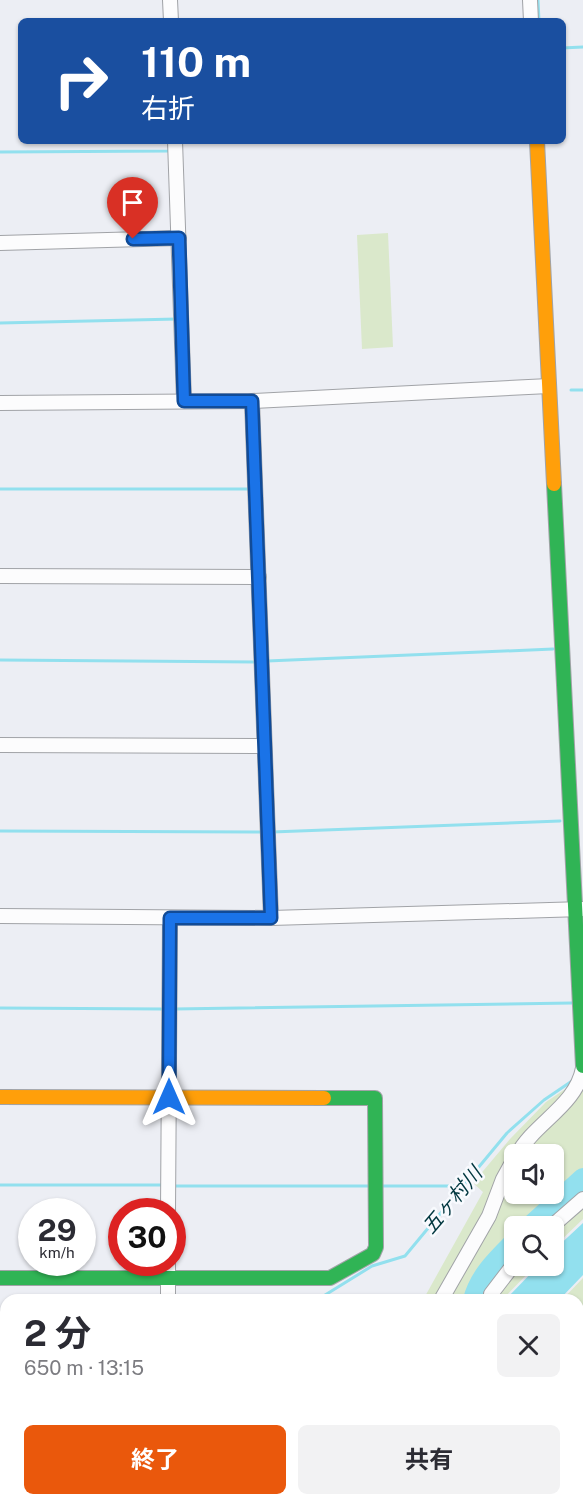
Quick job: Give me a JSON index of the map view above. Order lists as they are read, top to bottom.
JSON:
{
  "water": ["五ヶ村川"],
  "page": {
    "turn": ["110 m", "右折"],
    "speed": "29 km/h",
    "limit": "30",
    "heading": ["2 分", "650 m · 13:15"],
    "buttons": ["終了", "共有"]
  }
}
